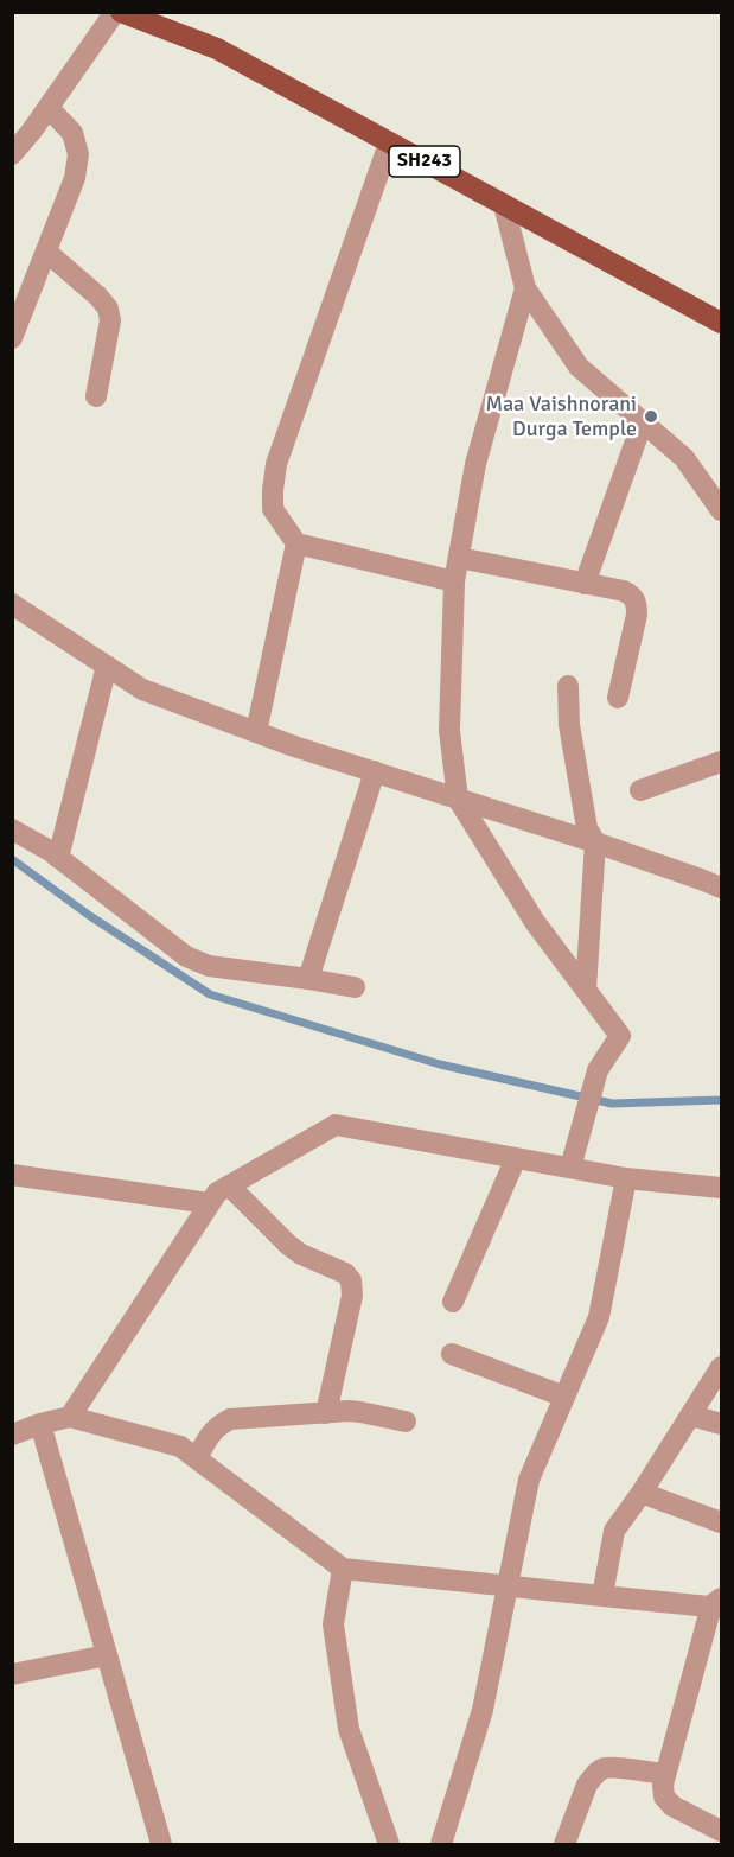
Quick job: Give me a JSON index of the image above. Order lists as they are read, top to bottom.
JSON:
{
  "streets": {
    "main road": ["SH243"]
  },
  "places": ["Maa Vaishnorani Durga Temple"]
}
